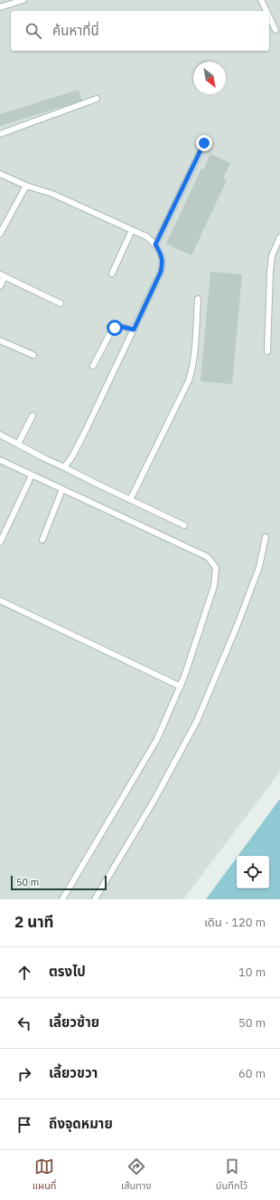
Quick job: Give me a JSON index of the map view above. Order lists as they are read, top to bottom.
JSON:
{
  "scale_bar": "50 m",
  "north": "bottom right",
  "page": {
    "search": "ค้นหาที่นี่",
    "scale": "50 m",
    "heading": ["2 นาที", "เดิน · 120 m"],
    "list": [
      ["ตรงไป", "10 m"],
      ["เลี้ยวซ้าย", "50 m"],
      ["เลี้ยวขวา", "60 m"],
      "ถึงจุดหมาย"
    ],
    "nav": ["แผนที่", "เส้นทาง", "บันทึกไว้"]
  }
}
